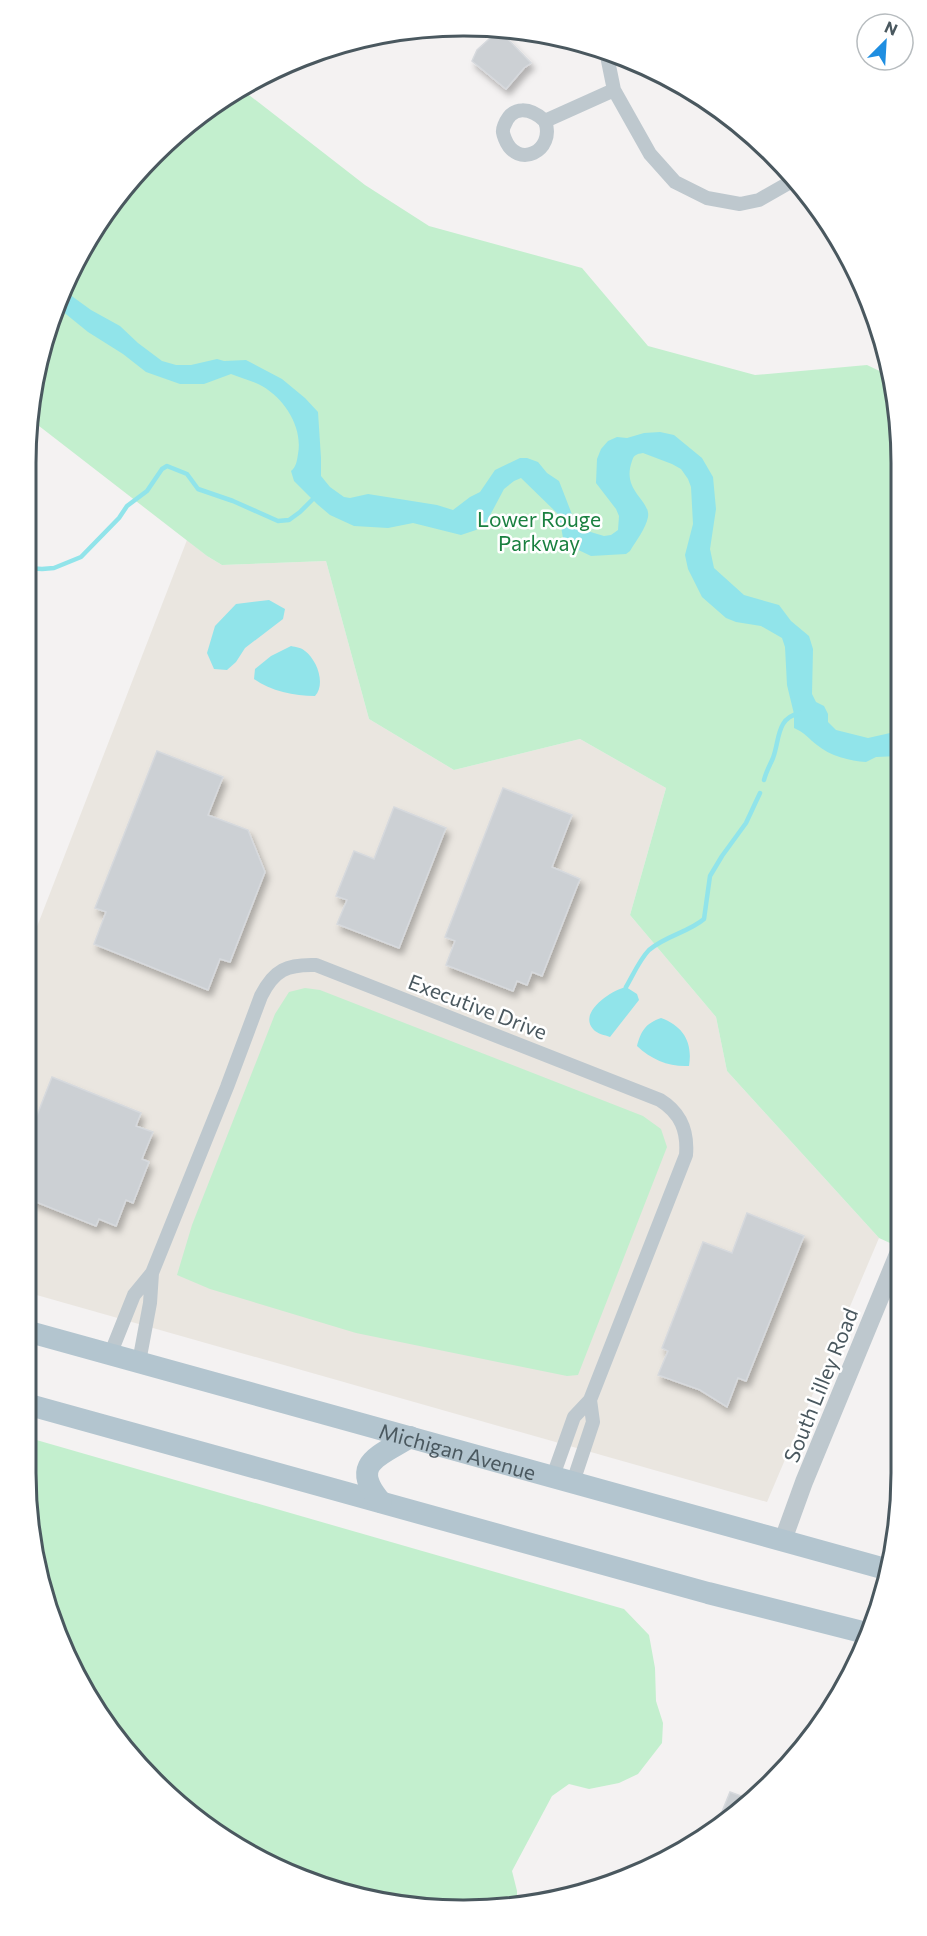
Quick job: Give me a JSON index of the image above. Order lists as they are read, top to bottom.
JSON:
{
  "streets": {
    "main road": ["Michigan Avenue"],
    "street": ["Executive Drive", "South Lilley Road"]
  },
  "crossings": [
    ["Executive Drive", "Michigan Avenue"],
    ["South Lilley Road", "Michigan Avenue"]
  ],
  "parks": ["Lower Rouge Parkway"],
  "north": "top right"
}
